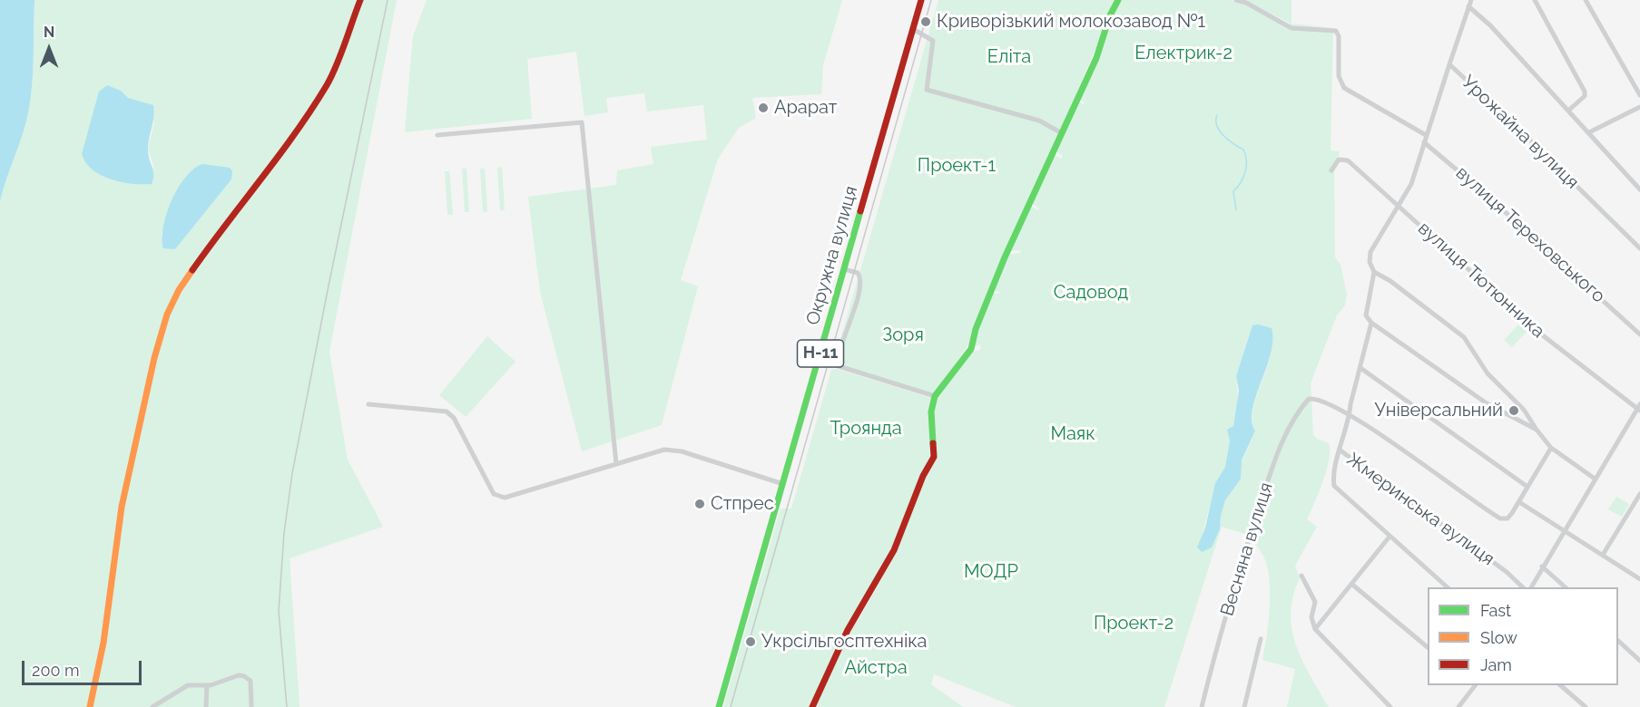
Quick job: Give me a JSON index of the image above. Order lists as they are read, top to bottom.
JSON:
{
  "streets": {
    "street": [
      "Урожайна вулиця",
      "вулиця Тереховського",
      "Окружна вулиця",
      "вулиця Тютюнника",
      "Н-11",
      "Жмеринська вулиця",
      "Весняна вулиця"
    ]
  },
  "parks": [
    "Електрик-2",
    "Еліта",
    "Проект-1",
    "Садовод",
    "Зоря",
    "Троянда",
    "Маяк",
    "МОДР",
    "Проект-2",
    "Айстра"
  ],
  "places": [
    "Криворізький молокозавод №1",
    "Арарат",
    "Універсальний",
    "Стпрес",
    "Укрсільгосптехніка"
  ],
  "legend": ["Fast", "Slow", "Jam"],
  "scale_bar": "200 m",
  "north": "top"
}
